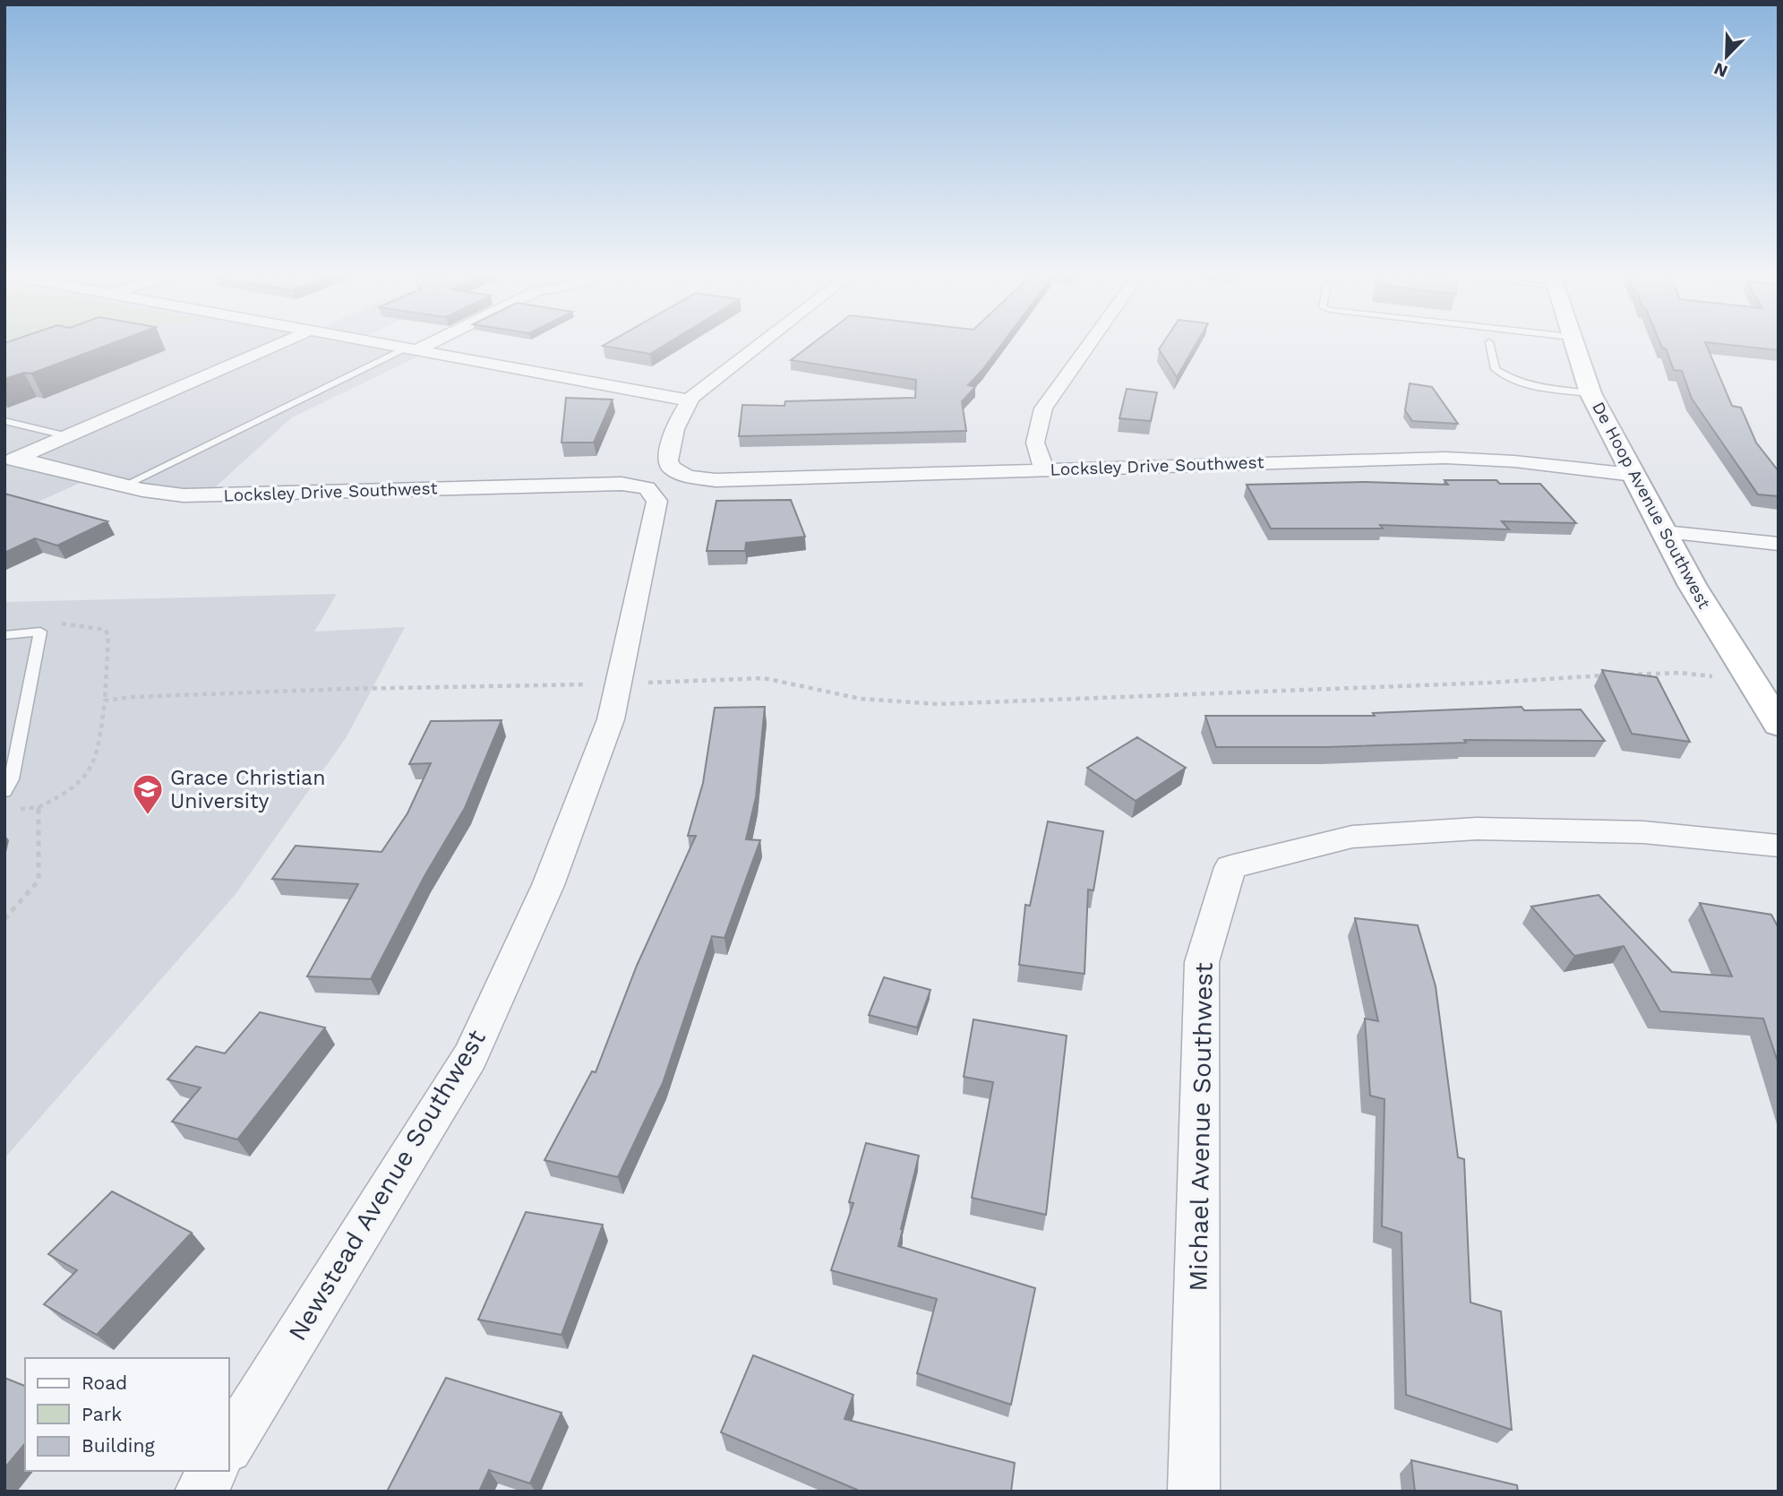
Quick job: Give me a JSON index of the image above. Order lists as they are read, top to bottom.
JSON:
{
  "streets": {
    "street": [
      "Locksley Drive Southwest",
      "De Hoop Avenue Southwest",
      "Michael Avenue Southwest",
      "Newstead Avenue Southwest"
    ]
  },
  "crossings": [
    ["Locksley Drive Southwest", "De Hoop Avenue Southwest"],
    ["Locksley Drive Southwest", "Newstead Avenue Southwest"]
  ],
  "places": {
    "school or university": ["Grace Christian University"]
  },
  "legend": ["Road", "Park", "Building"],
  "north": "bottom left"
}
